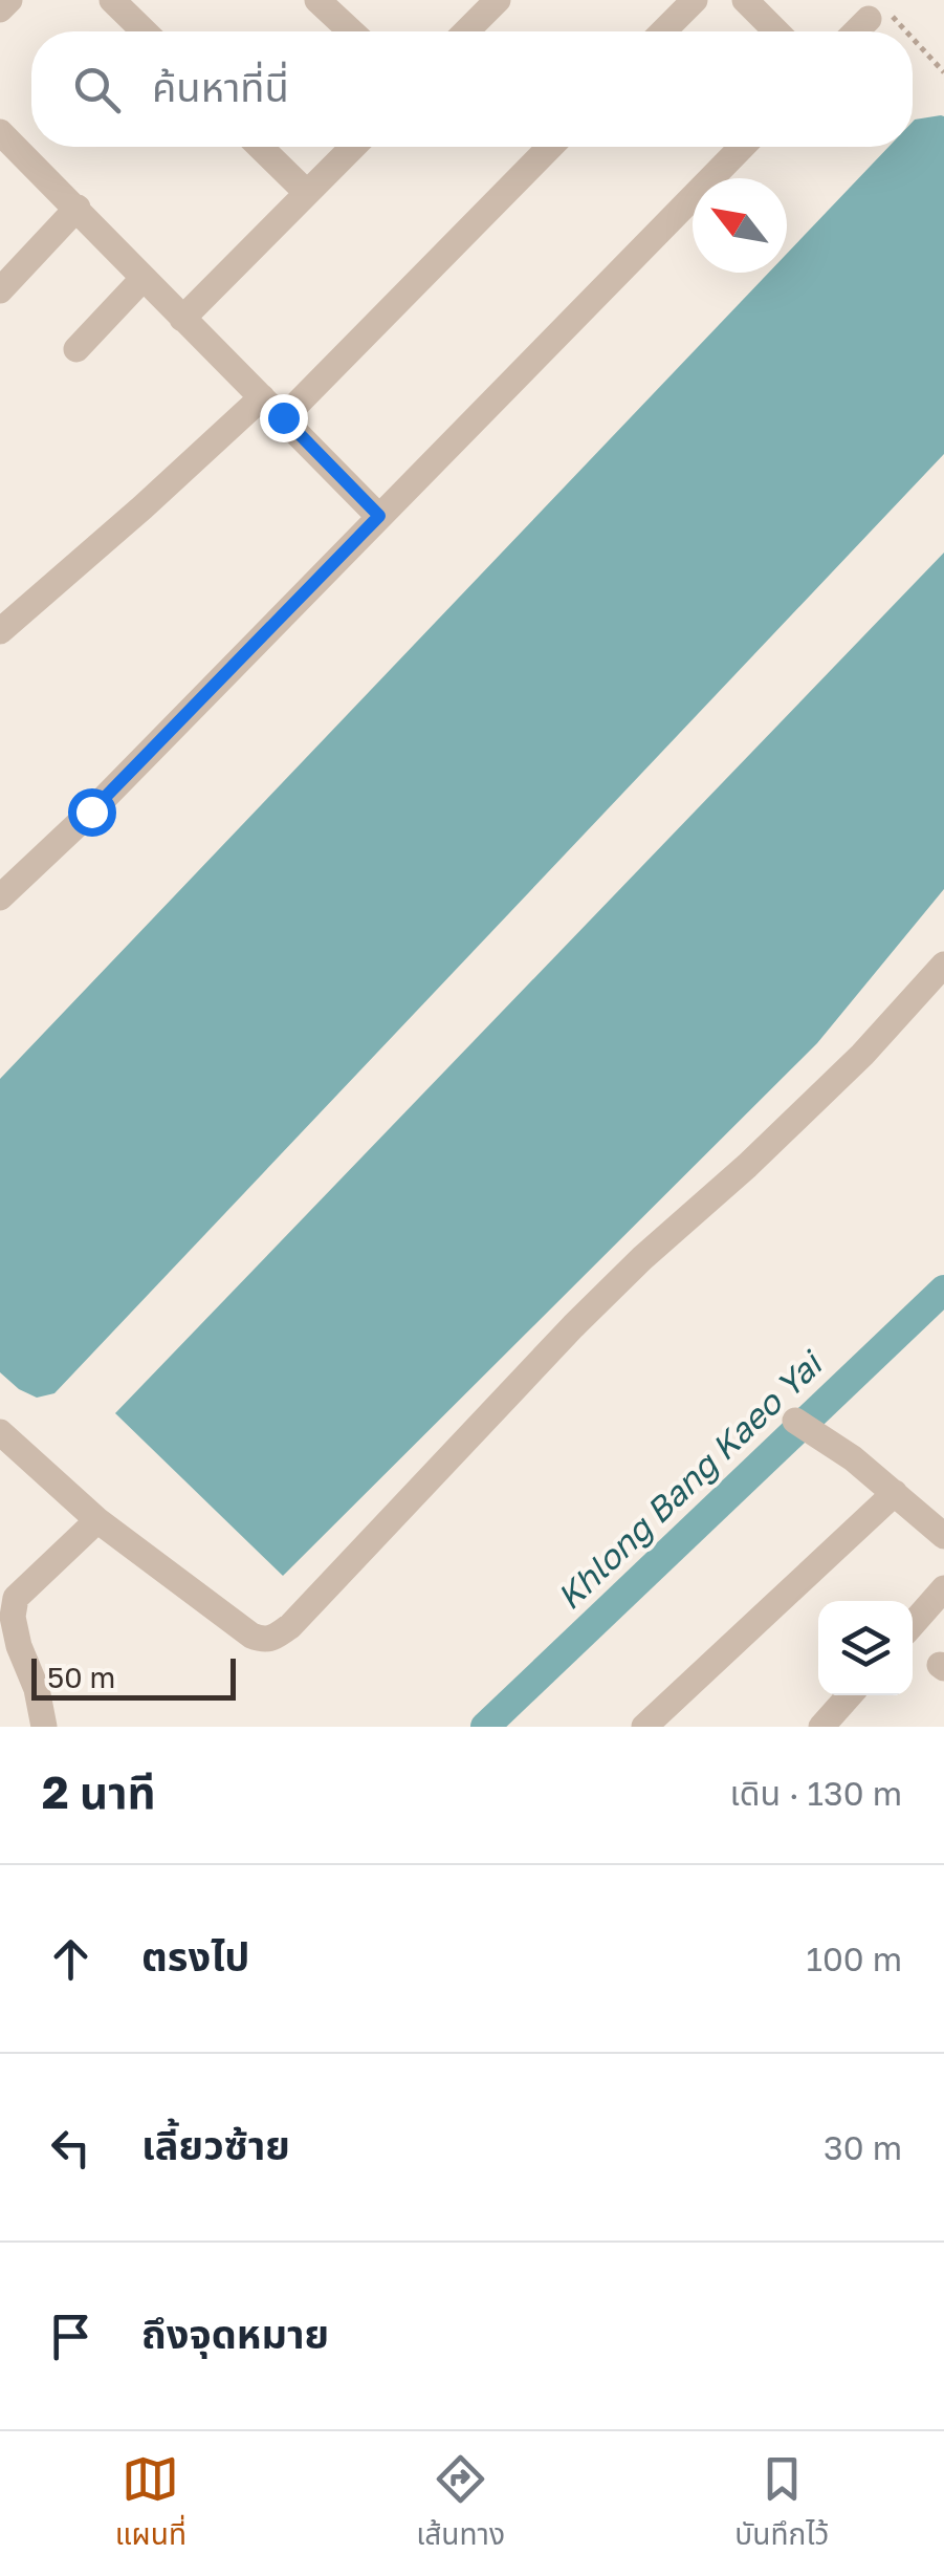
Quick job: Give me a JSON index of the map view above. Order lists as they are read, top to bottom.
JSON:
{
  "water": ["Khlong Bang Kaeo Yai"],
  "scale_bar": "50 m",
  "north": "top left",
  "page": {
    "search": "ค้นหาที่นี่",
    "scale": "50 m",
    "heading": ["2 นาที", "เดิน · 130 m"],
    "list": [
      ["ตรงไป", "100 m"],
      ["เลี้ยวซ้าย", "30 m"],
      "ถึงจุดหมาย"
    ],
    "nav": ["แผนที่", "เส้นทาง", "บันทึกไว้"]
  }
}
